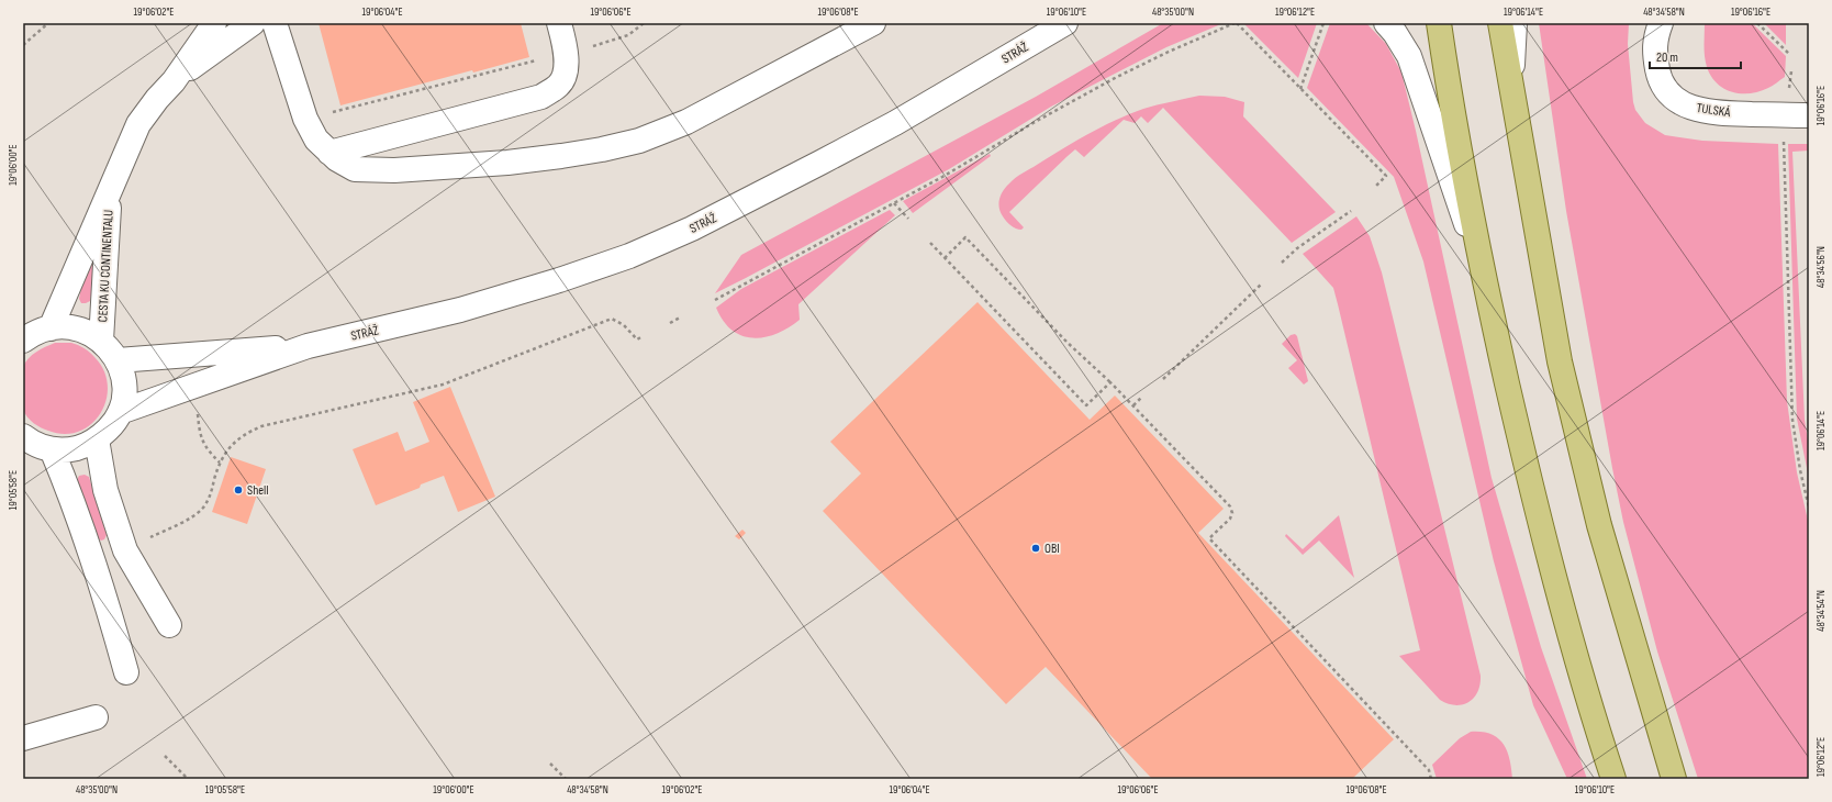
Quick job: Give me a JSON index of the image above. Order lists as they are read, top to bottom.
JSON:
{
  "streets": {
    "street": ["STRÁŽ", "TULSKÁ", "CESTA KU CONTINENTALU"]
  },
  "places": ["Shell", "OBI"],
  "scale_bar": "20 m",
  "coordinates": [
    "19°06'02\"E",
    "19°06'04\"E",
    "19°06'06\"E",
    "19°06'08\"E",
    "19°06'10\"E",
    "48°35'00\"N",
    "19°06'12\"E",
    "19°06'14\"E",
    "48°34'58\"N",
    "19°06'16\"E",
    "19°06'00\"E",
    "48°34'56\"N",
    "19°05'58\"E",
    "48°34'54\"N"
  ]
}
